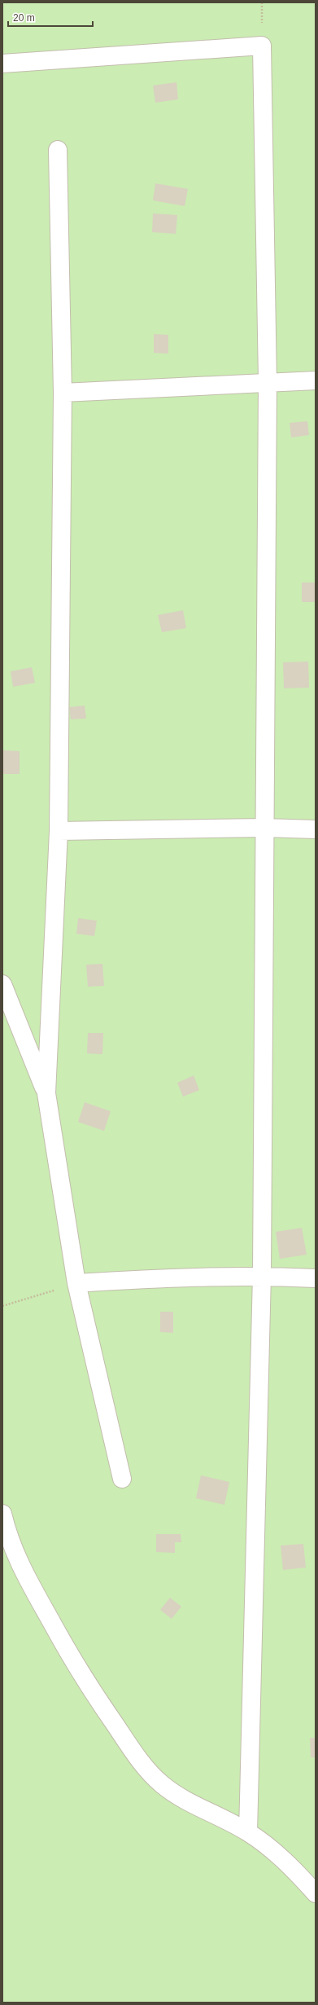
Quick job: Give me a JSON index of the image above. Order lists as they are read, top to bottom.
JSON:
{
  "scale_bar": "20 m"
}
